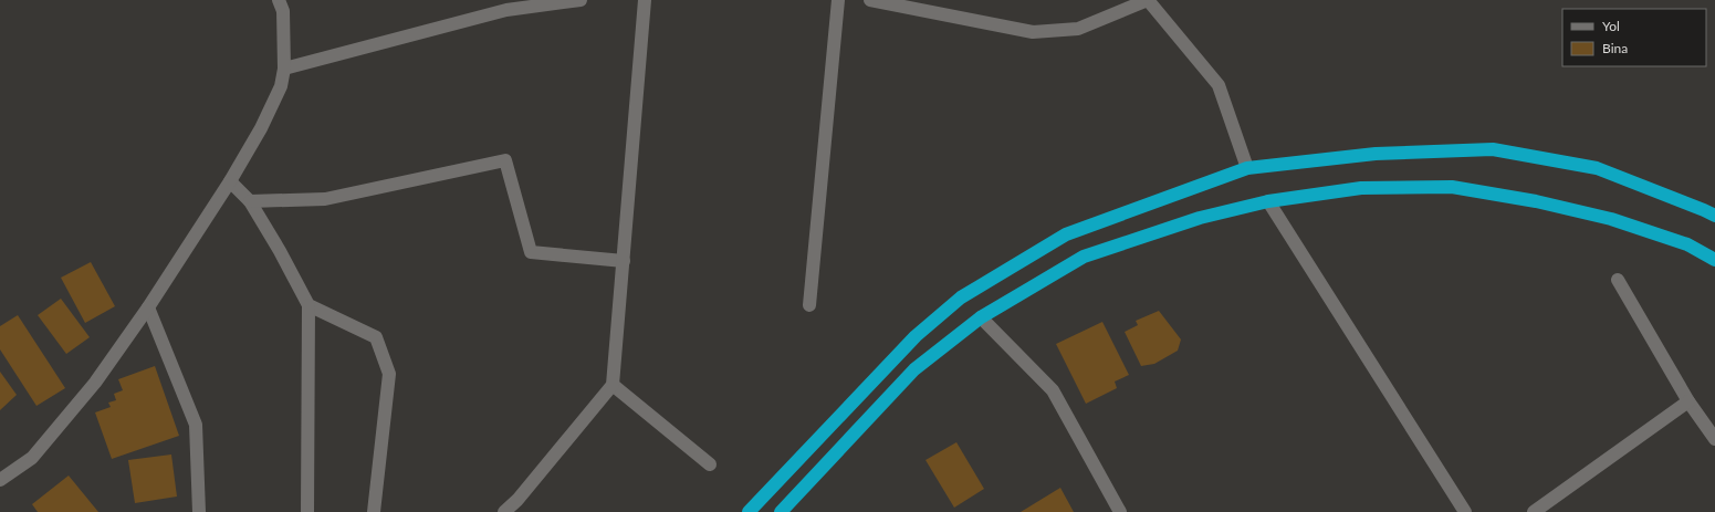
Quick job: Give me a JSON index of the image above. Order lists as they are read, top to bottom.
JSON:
{
  "legend": ["Yol", "Bina"]
}
